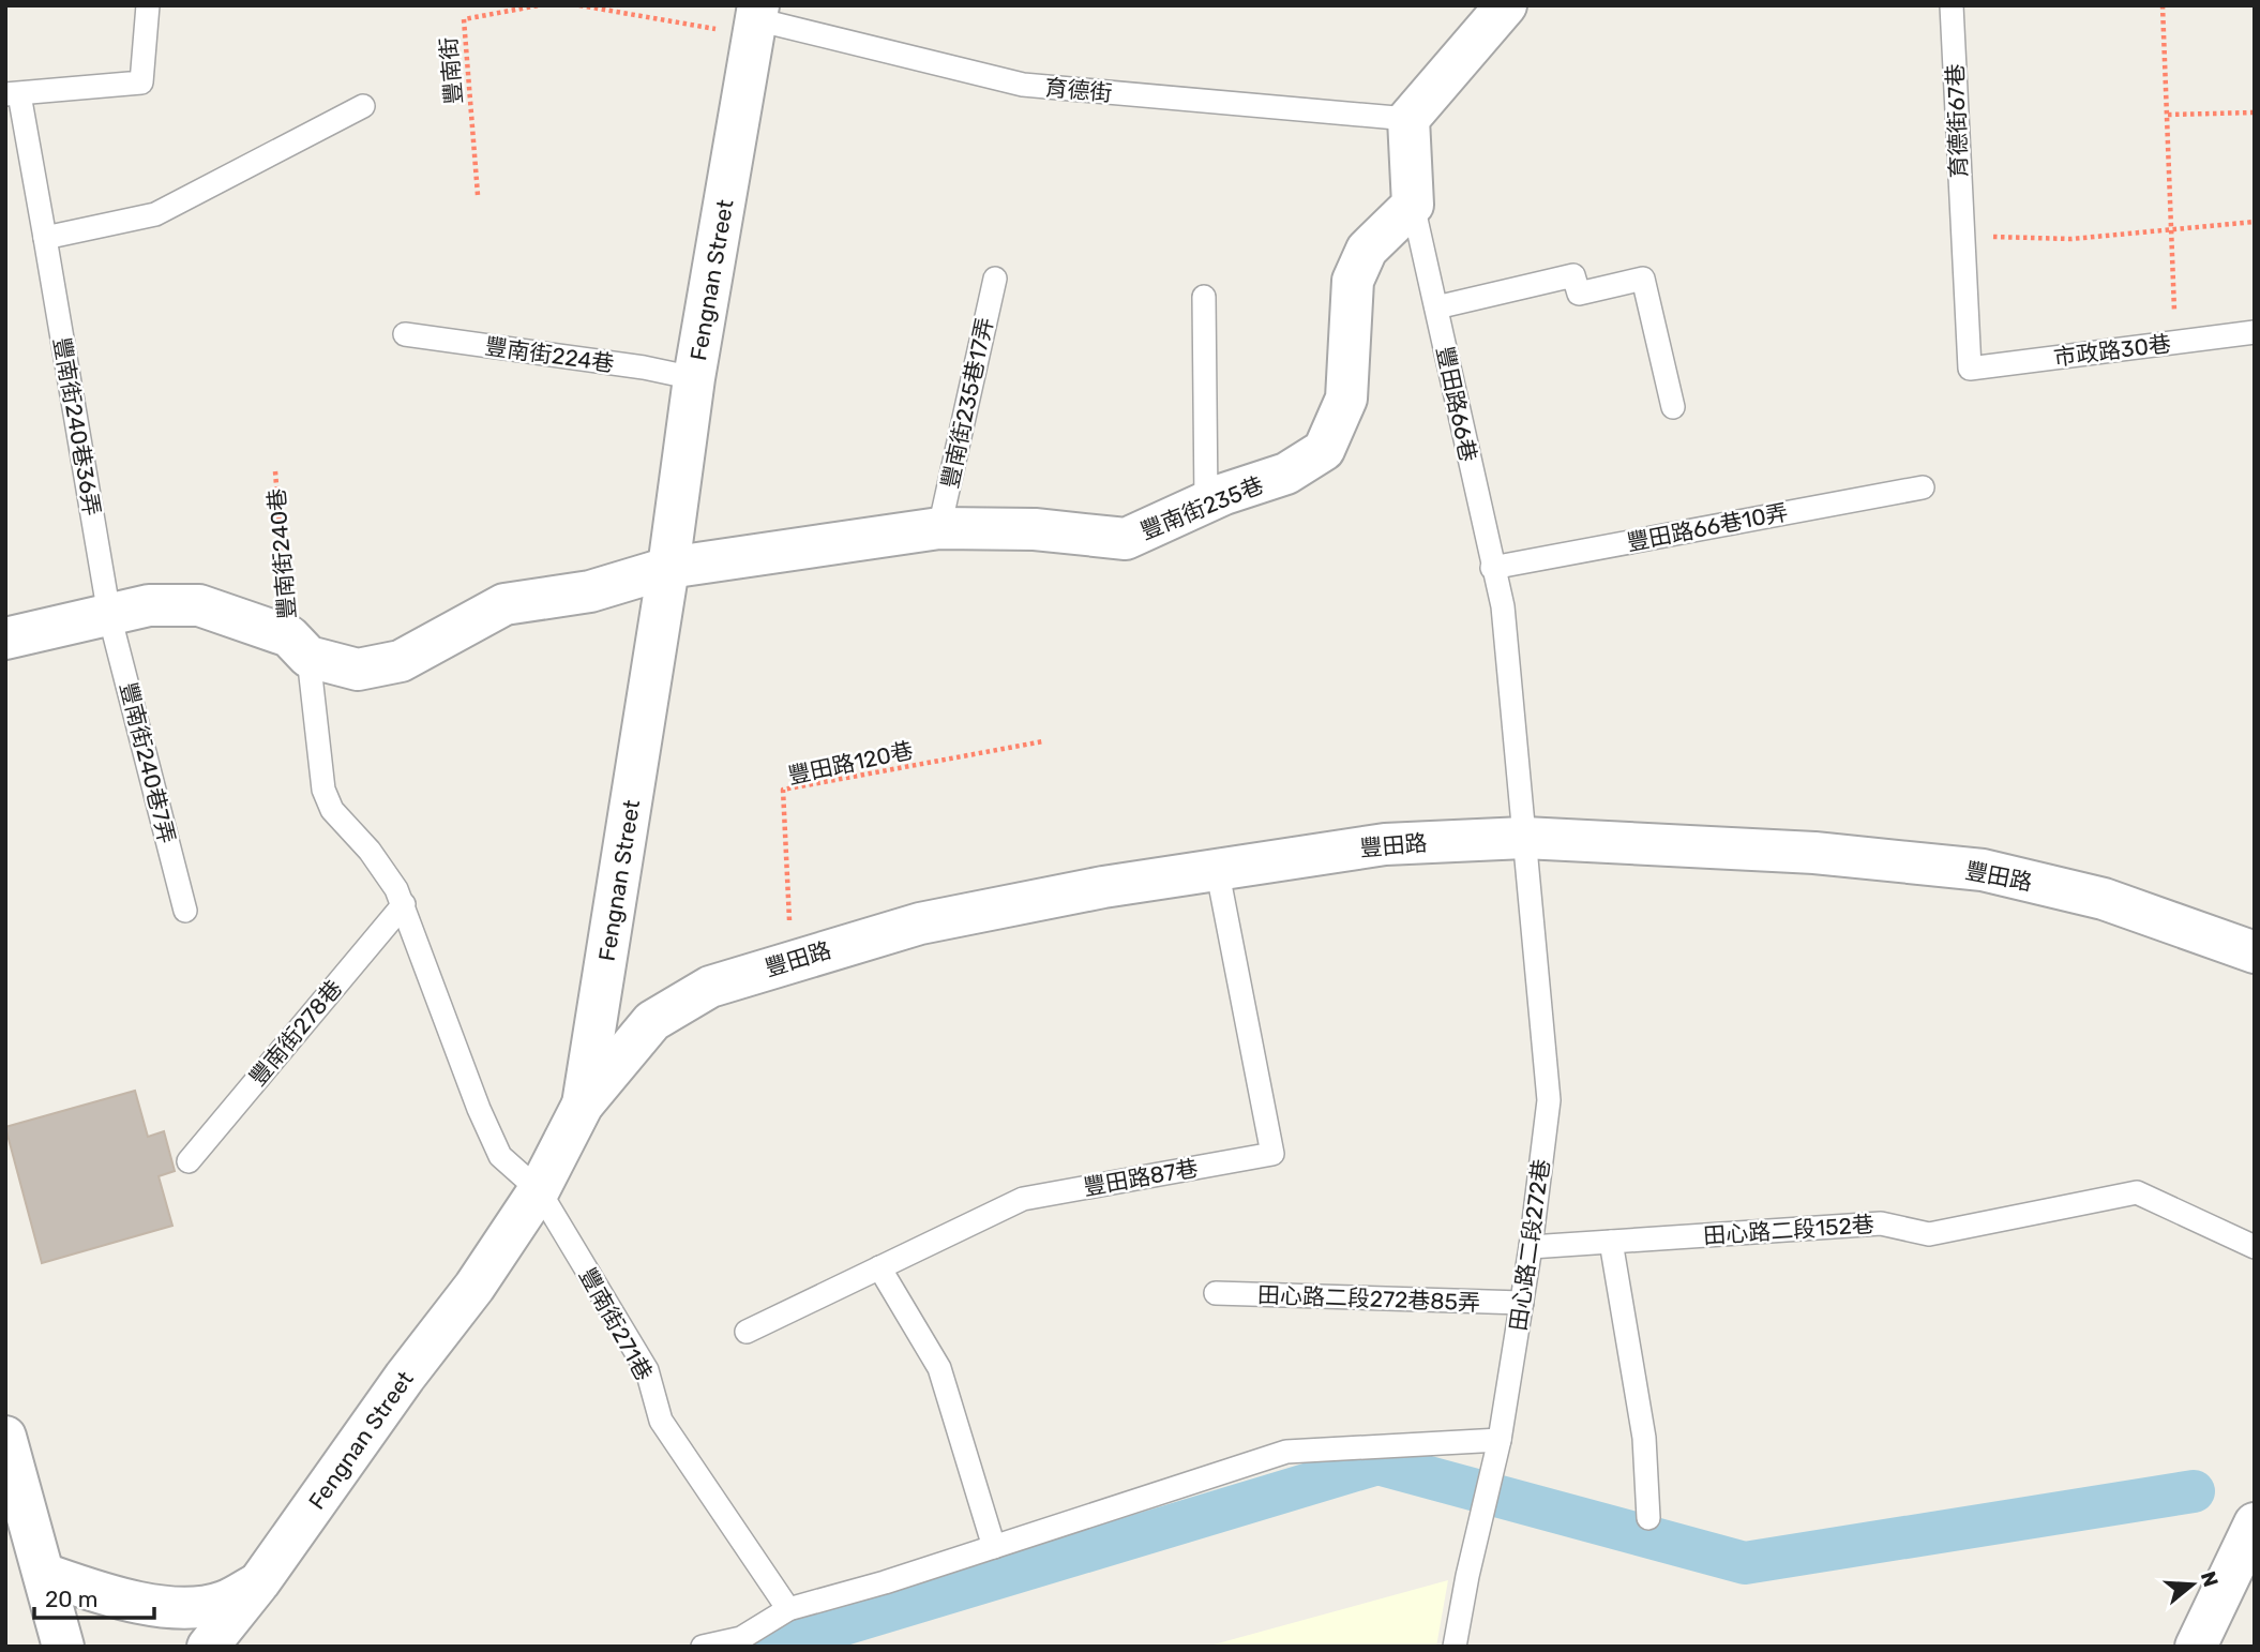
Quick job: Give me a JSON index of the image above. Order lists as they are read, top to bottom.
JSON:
{
  "streets": {
    "street": [
      "Fengnan Street",
      "豐田路66巷",
      "豐南街235巷",
      "豐南街240巷",
      "豐田路"
    ],
    "lane": [
      "育德街",
      "育德街67巷",
      "市政路30巷",
      "豐南街224巷",
      "豐南街235巷17弄",
      "豐南街240巷36弄",
      "豐田路66巷10弄",
      "豐南街240巷7弄",
      "豐南街278巷",
      "豐田路87巷",
      "田心路二段152巷",
      "田心路二段272巷",
      "田心路二段272巷85弄",
      "豐南街271巷"
    ],
    "path": ["豐南街", "豐田路120巷"]
  },
  "crossings": [
    ["育德街", "Fengnan Street"],
    ["育德街", "豐田路66巷"],
    ["育德街67巷", "市政路30巷"],
    ["Fengnan Street", "豐南街224巷"],
    ["Fengnan Street", "豐南街235巷"],
    ["Fengnan Street", "豐南街240巷"],
    ["Fengnan Street", "豐田路"],
    ["Fengnan Street", "豐南街271巷"],
    ["豐南街235巷17弄", "豐南街235巷"],
    ["豐田路66巷", "豐南街235巷"],
    ["豐田路66巷", "豐田路66巷10弄"],
    ["豐田路66巷", "豐田路"],
    ["豐田路66巷", "田心路二段272巷"],
    ["豐南街240巷36弄", "豐南街240巷"],
    ["豐南街240巷36弄", "豐南街240巷7弄"],
    ["豐南街235巷", "豐南街240巷"],
    ["豐南街240巷", "豐南街240巷7弄"],
    ["豐田路120巷", "豐田路"],
    ["豐田路", "豐田路87巷"],
    ["豐田路", "田心路二段272巷"],
    ["田心路二段152巷", "田心路二段272巷"],
    ["田心路二段272巷", "田心路二段272巷85弄"]
  ],
  "scale_bar": "20 m",
  "north": "right"
}
